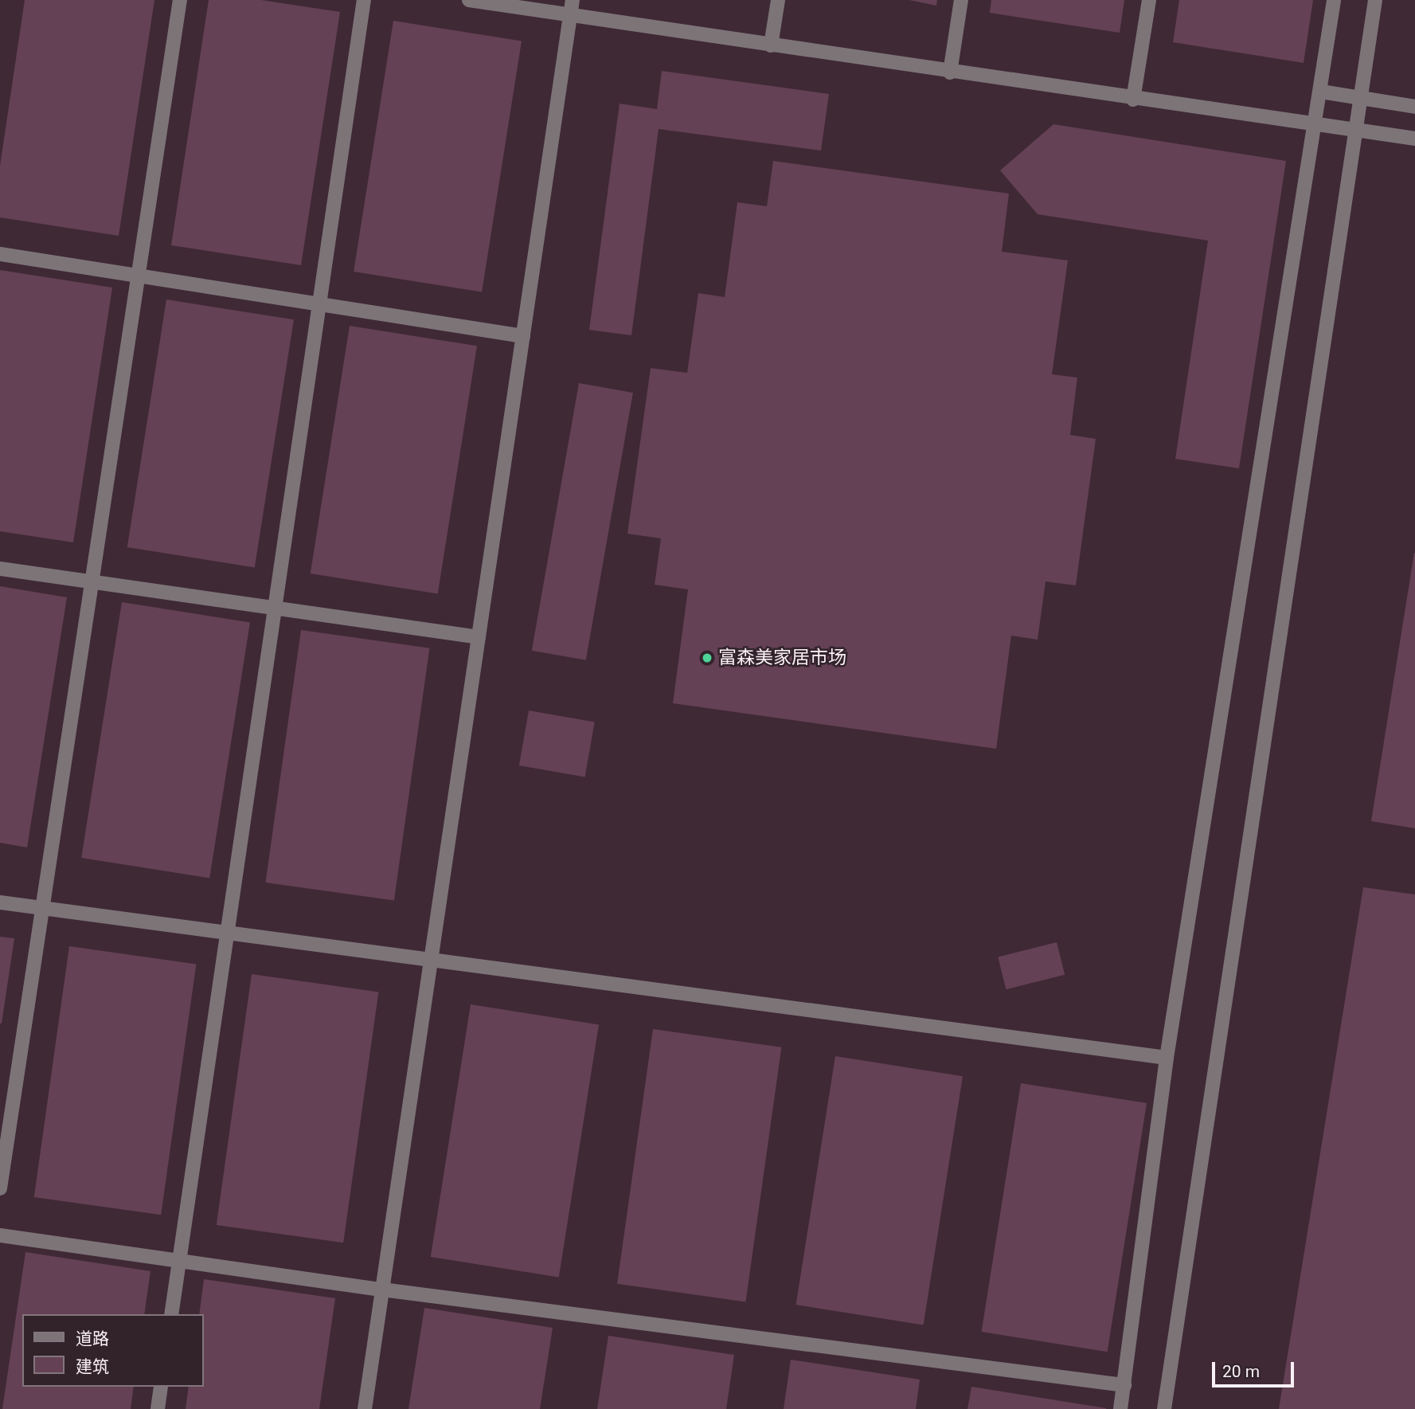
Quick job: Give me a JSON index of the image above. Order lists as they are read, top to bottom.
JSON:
{
  "places": ["富森美家居市场"],
  "legend": ["道路", "建筑"],
  "scale_bar": "20 m"
}
